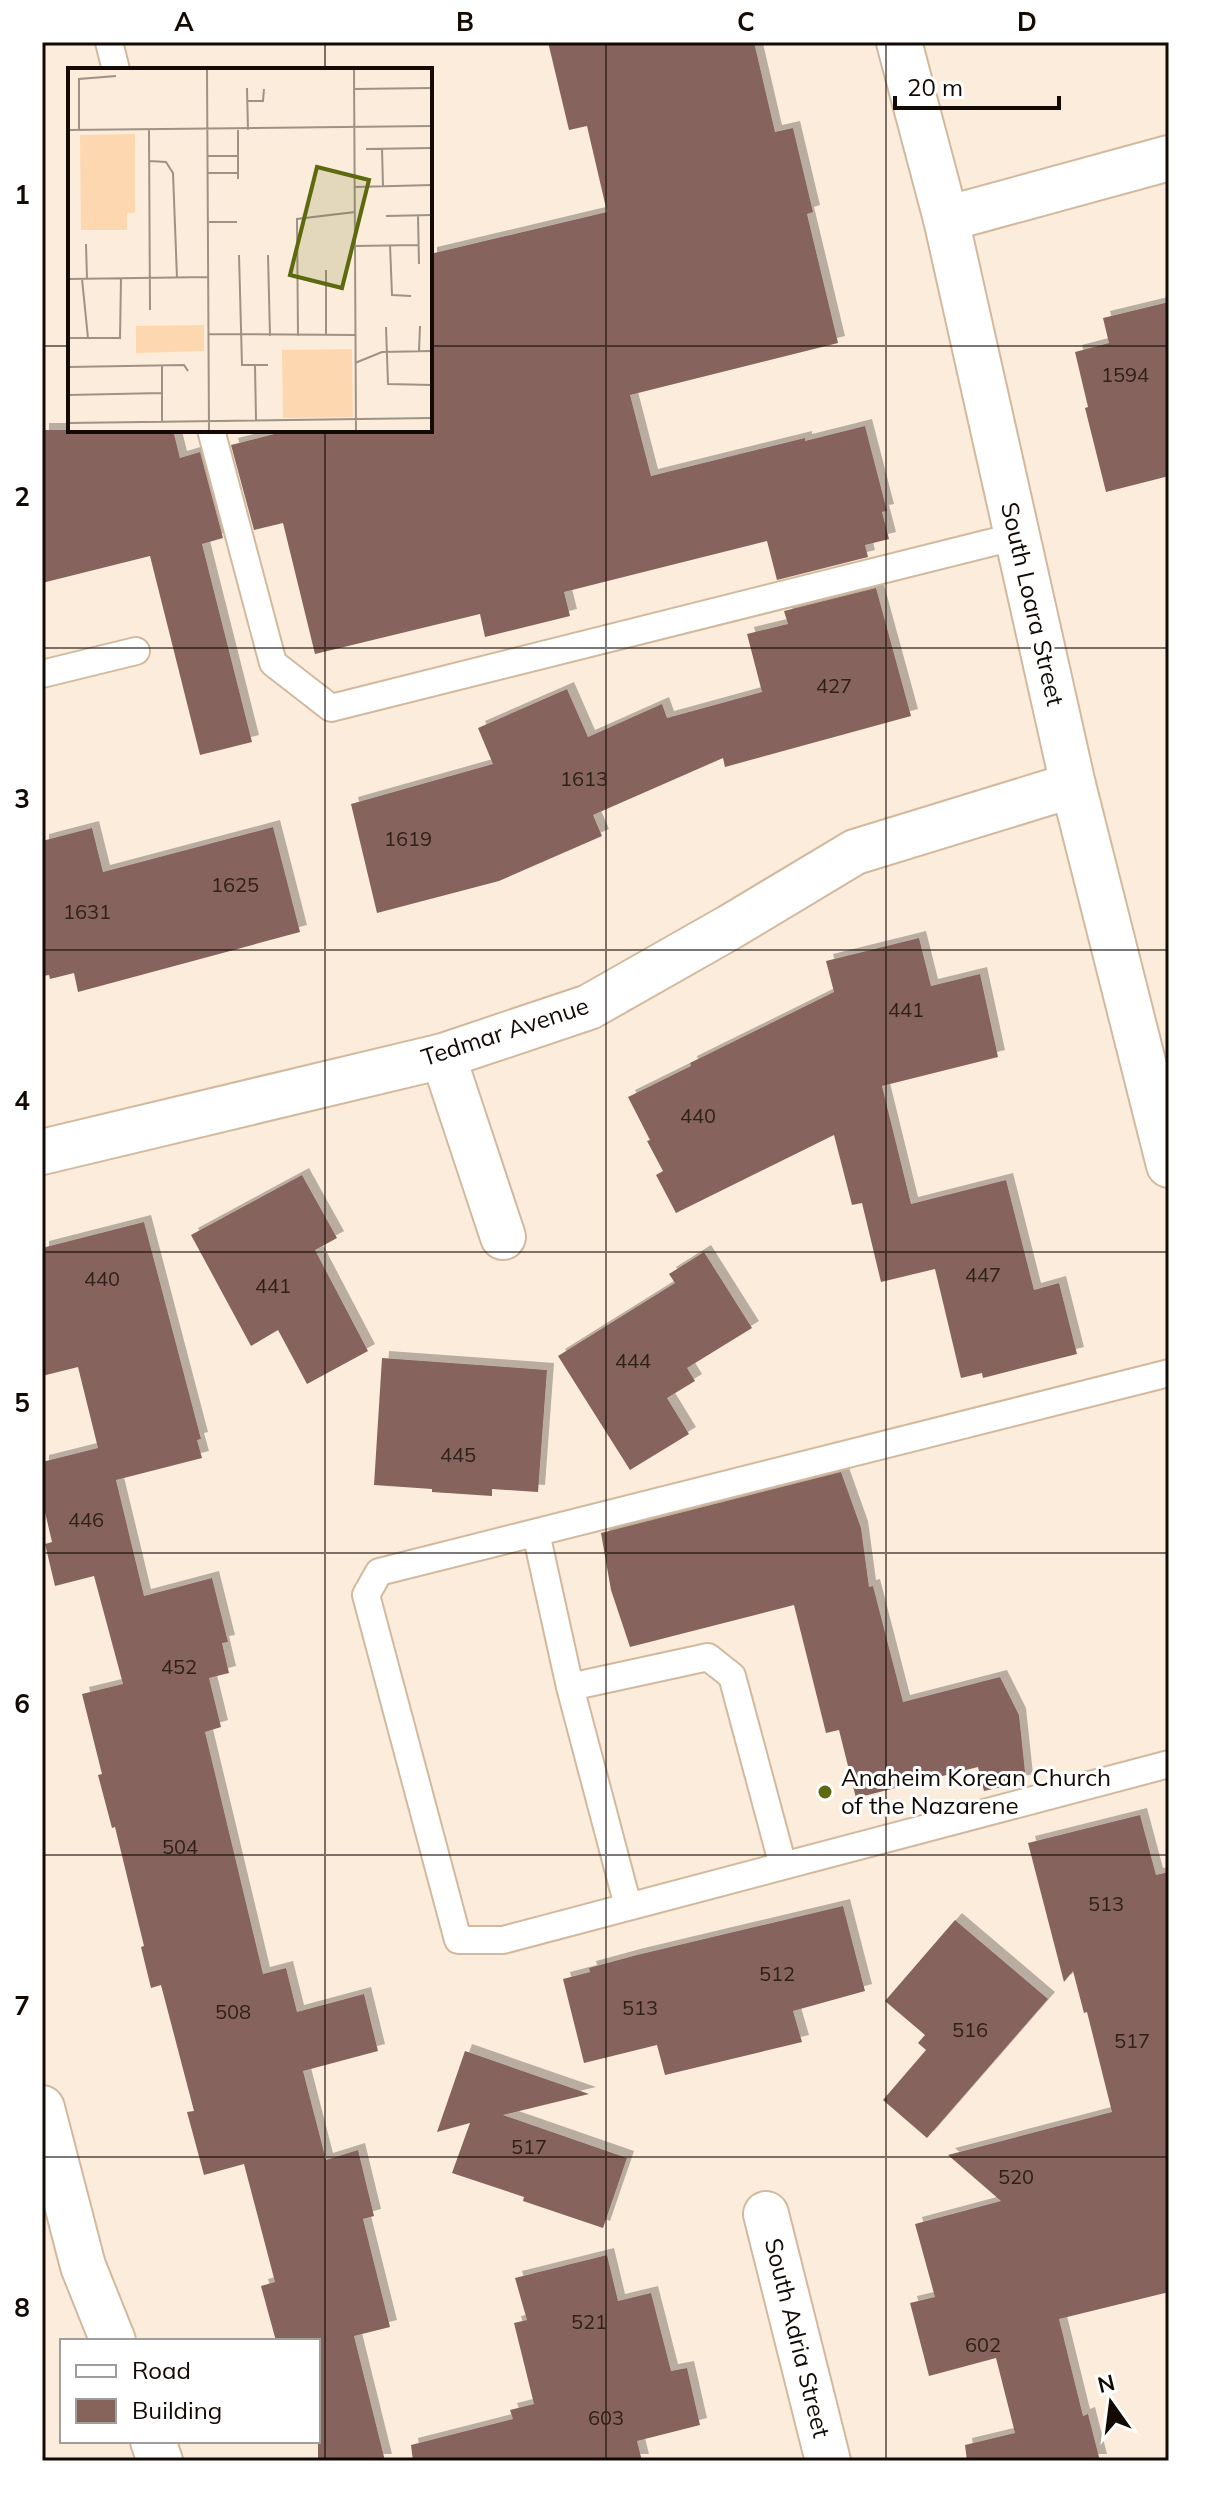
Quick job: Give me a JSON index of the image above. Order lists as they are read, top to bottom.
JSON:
{
  "streets": {
    "street": ["South Loara Street", "Tedmar Avenue", "South Adria Street"]
  },
  "crossings": [
    ["South Loara Street", "Tedmar Avenue"]
  ],
  "places": ["Anaheim Korean Church of the Nazarene"],
  "house_numbers": [
    "1594",
    "427",
    "1613",
    "1619",
    "1625",
    "1631",
    "441",
    "440",
    "447",
    "440",
    "441",
    "444",
    "445",
    "446",
    "452",
    "504",
    "513",
    "512",
    "513",
    "508",
    "516",
    "517",
    "517",
    "520",
    "521",
    "602",
    "603"
  ],
  "legend": ["Road", "Building"],
  "scale_bar": "20 m",
  "north": "top",
  "grid": {
    "columns": [
      "A",
      "B",
      "C",
      "D"
    ],
    "rows": [
      "1",
      "2",
      "3",
      "4",
      "5",
      "6",
      "7",
      "8"
    ]
  }
}
